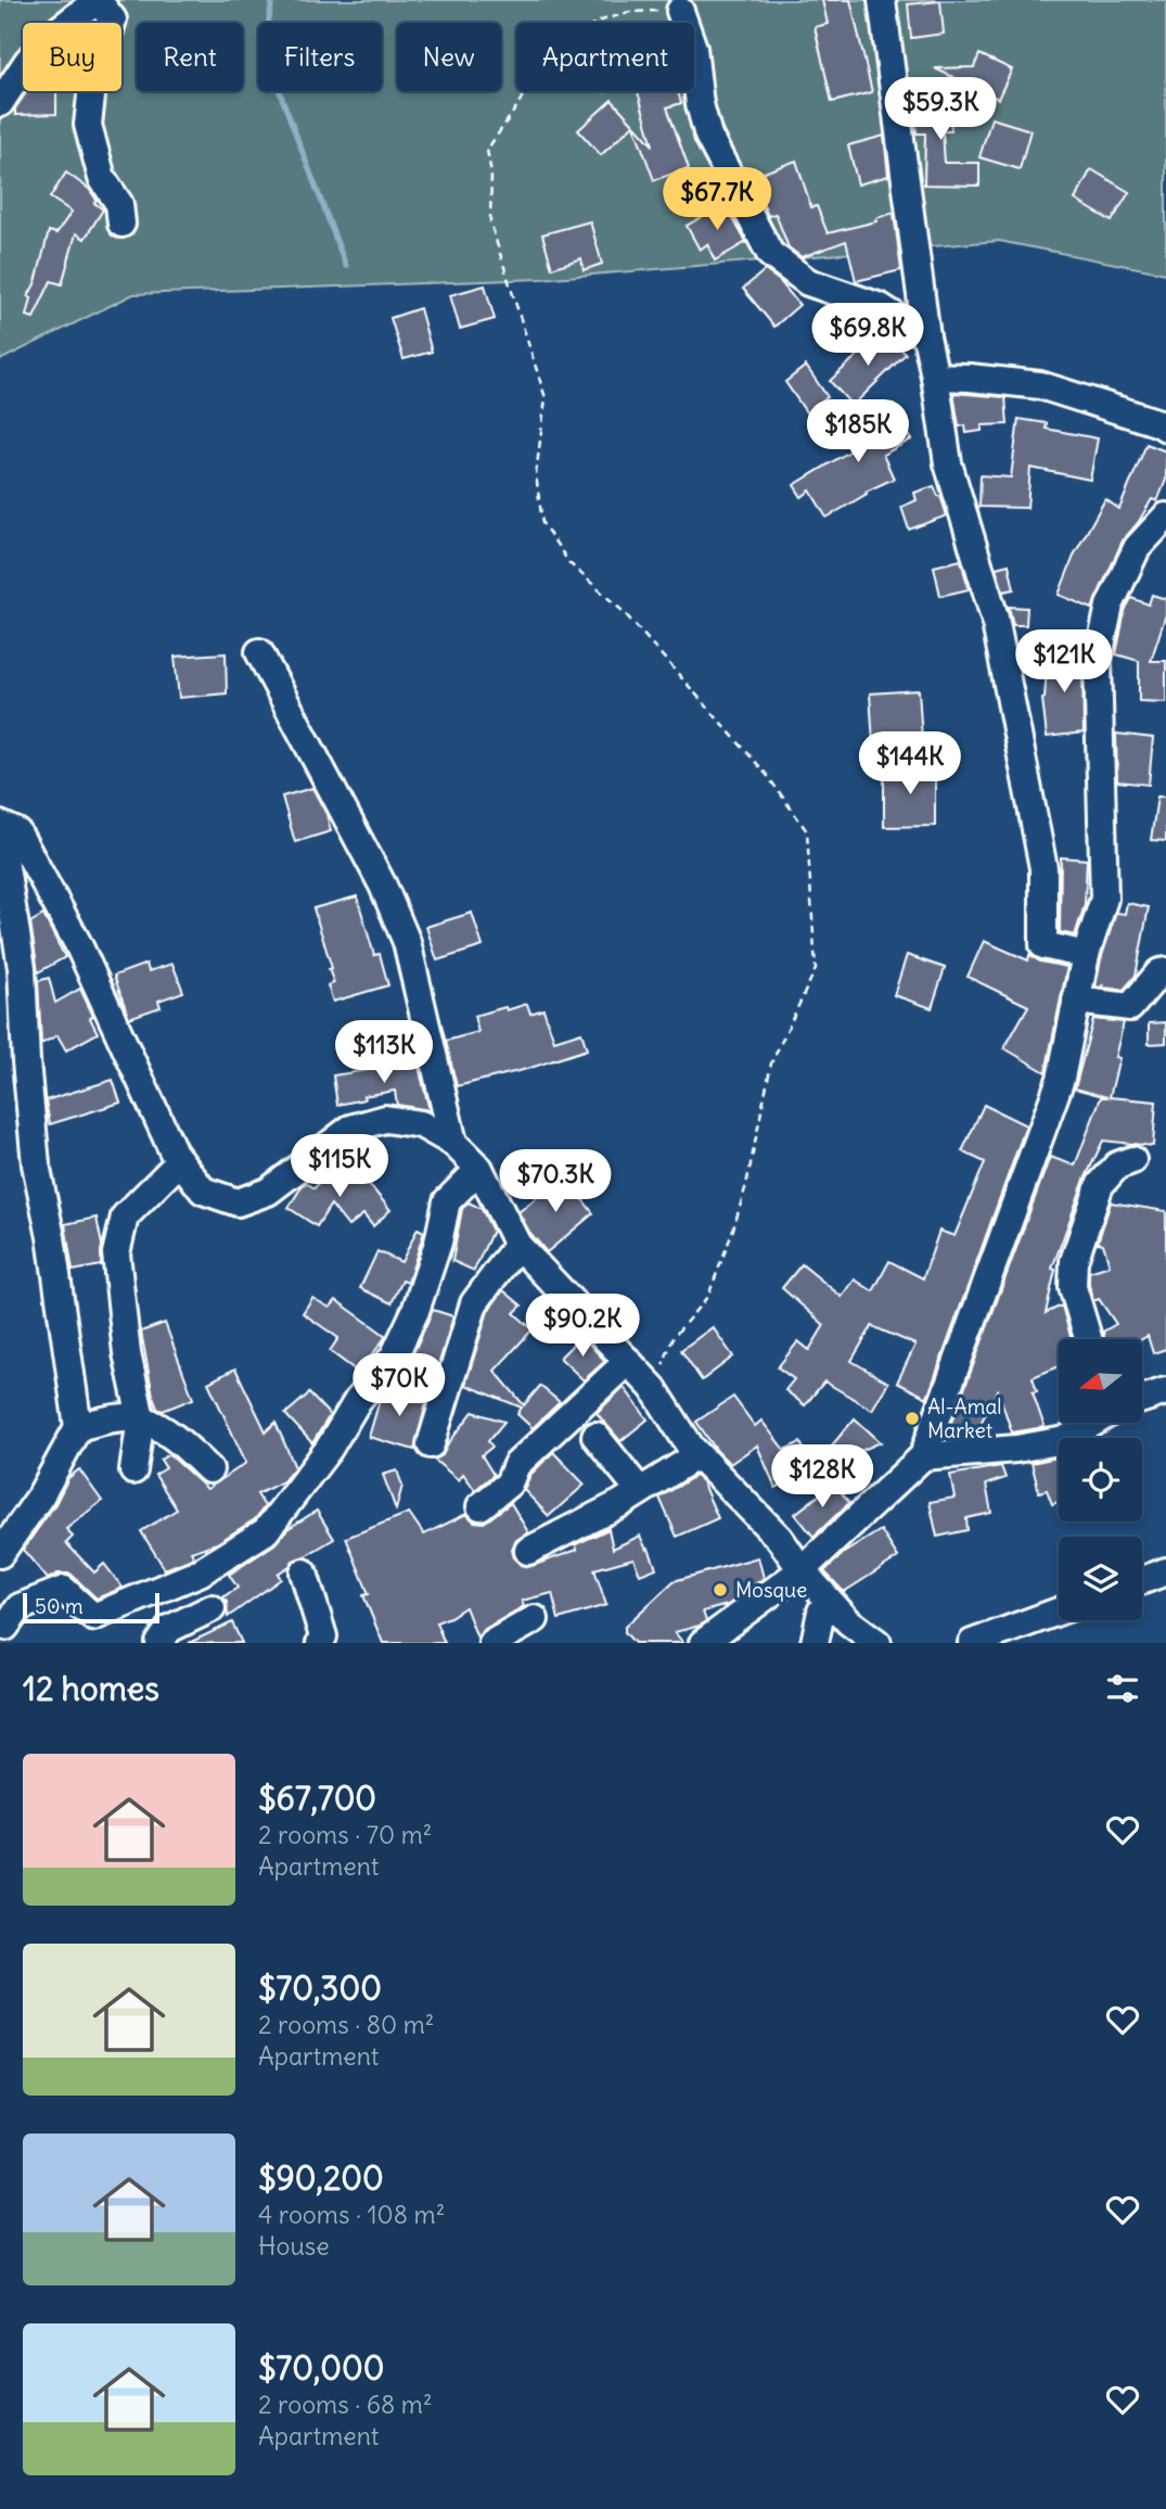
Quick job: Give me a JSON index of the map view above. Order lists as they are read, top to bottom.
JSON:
{
  "places": ["Al-Amal Market", "Mosque"],
  "scale_bar": "50 m",
  "north": "left",
  "page": {
    "chip": [
      "Buy",
      "Rent",
      "Filters",
      "New",
      "Apartment"
    ],
    "price": [
      "$59.3K",
      "$67.7K",
      "$69.8K",
      "$185K",
      "$121K",
      "$144K",
      "$113K",
      "$115K",
      "$70.3K",
      "$90.2K",
      "$70K",
      "$128K"
    ],
    "scale": "50 m",
    "heading": "12 homes",
    "list": [
      {
        "name": "$67,700",
        "note": "2 rooms · 70 m² · Apartment"
      },
      {
        "name": "$70,300",
        "note": "2 rooms · 80 m² · Apartment"
      },
      {
        "name": "$90,200",
        "note": "4 rooms · 108 m² · House"
      },
      {
        "name": "$70,000",
        "note": "2 rooms · 68 m² · Apartment"
      }
    ]
  }
}
